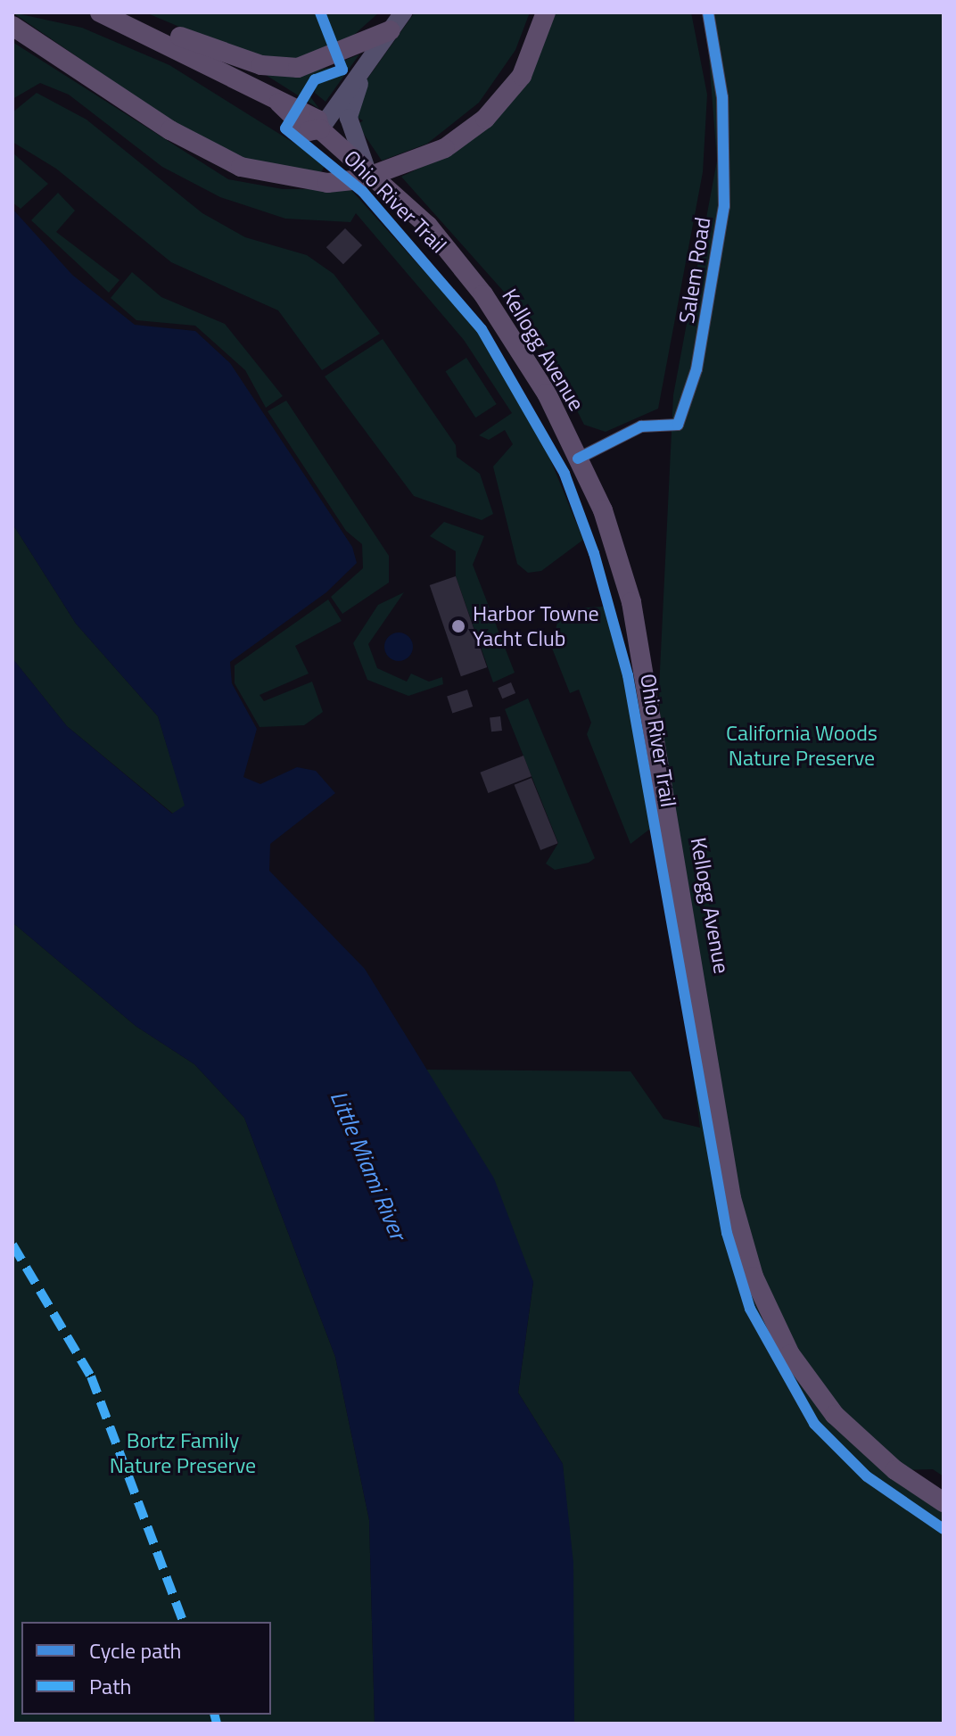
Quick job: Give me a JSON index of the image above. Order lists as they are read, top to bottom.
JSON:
{
  "streets": {
    "main road": ["Kellogg Avenue"],
    "street": ["Salem Road"],
    "cycle path": ["Ohio River Trail"]
  },
  "crossings": [
    ["Salem Road", "Kellogg Avenue"]
  ],
  "water": ["Little Miami River"],
  "parks": ["California Woods Nature Preserve", "Bortz Family Nature Preserve"],
  "places": ["Harbor Towne Yacht Club"],
  "legend": ["Cycle path", "Path"]
}
